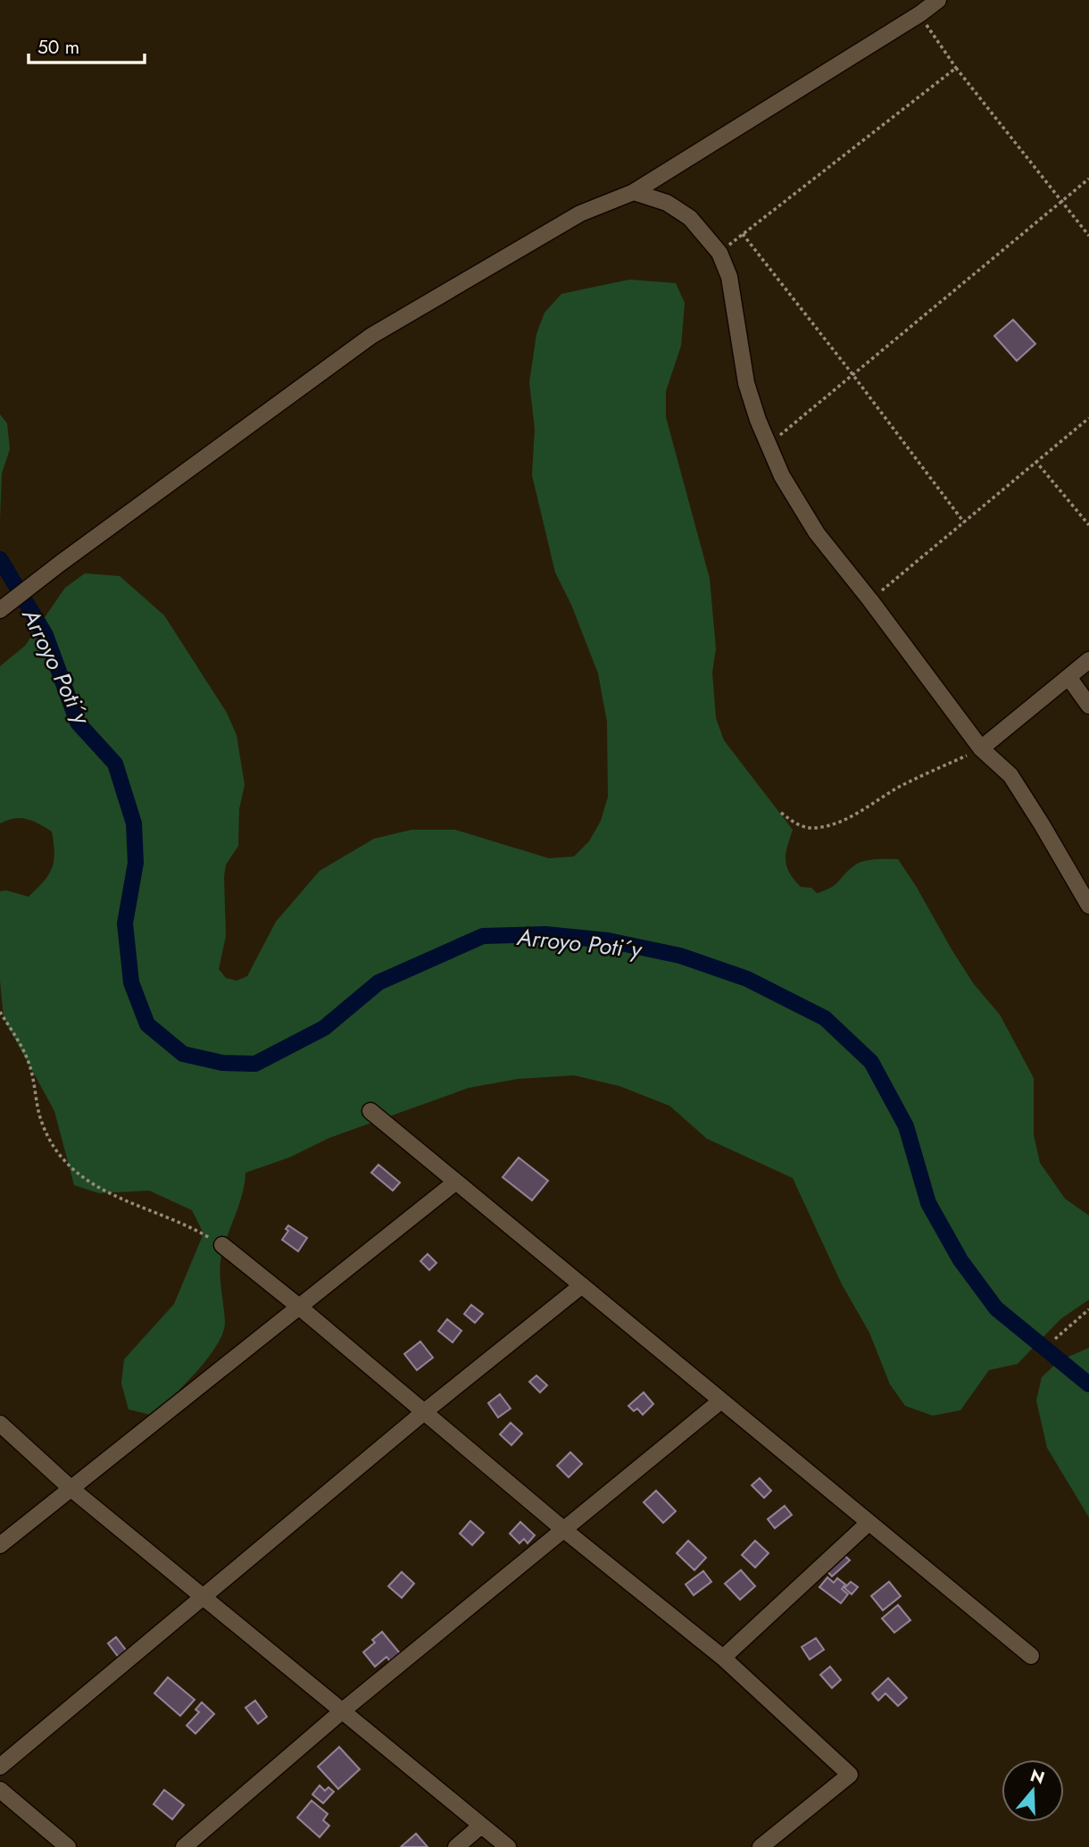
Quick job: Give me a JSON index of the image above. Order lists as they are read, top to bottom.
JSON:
{
  "water": ["Arroyo Poti´y"],
  "scale_bar": "50 m",
  "north": "top"
}
